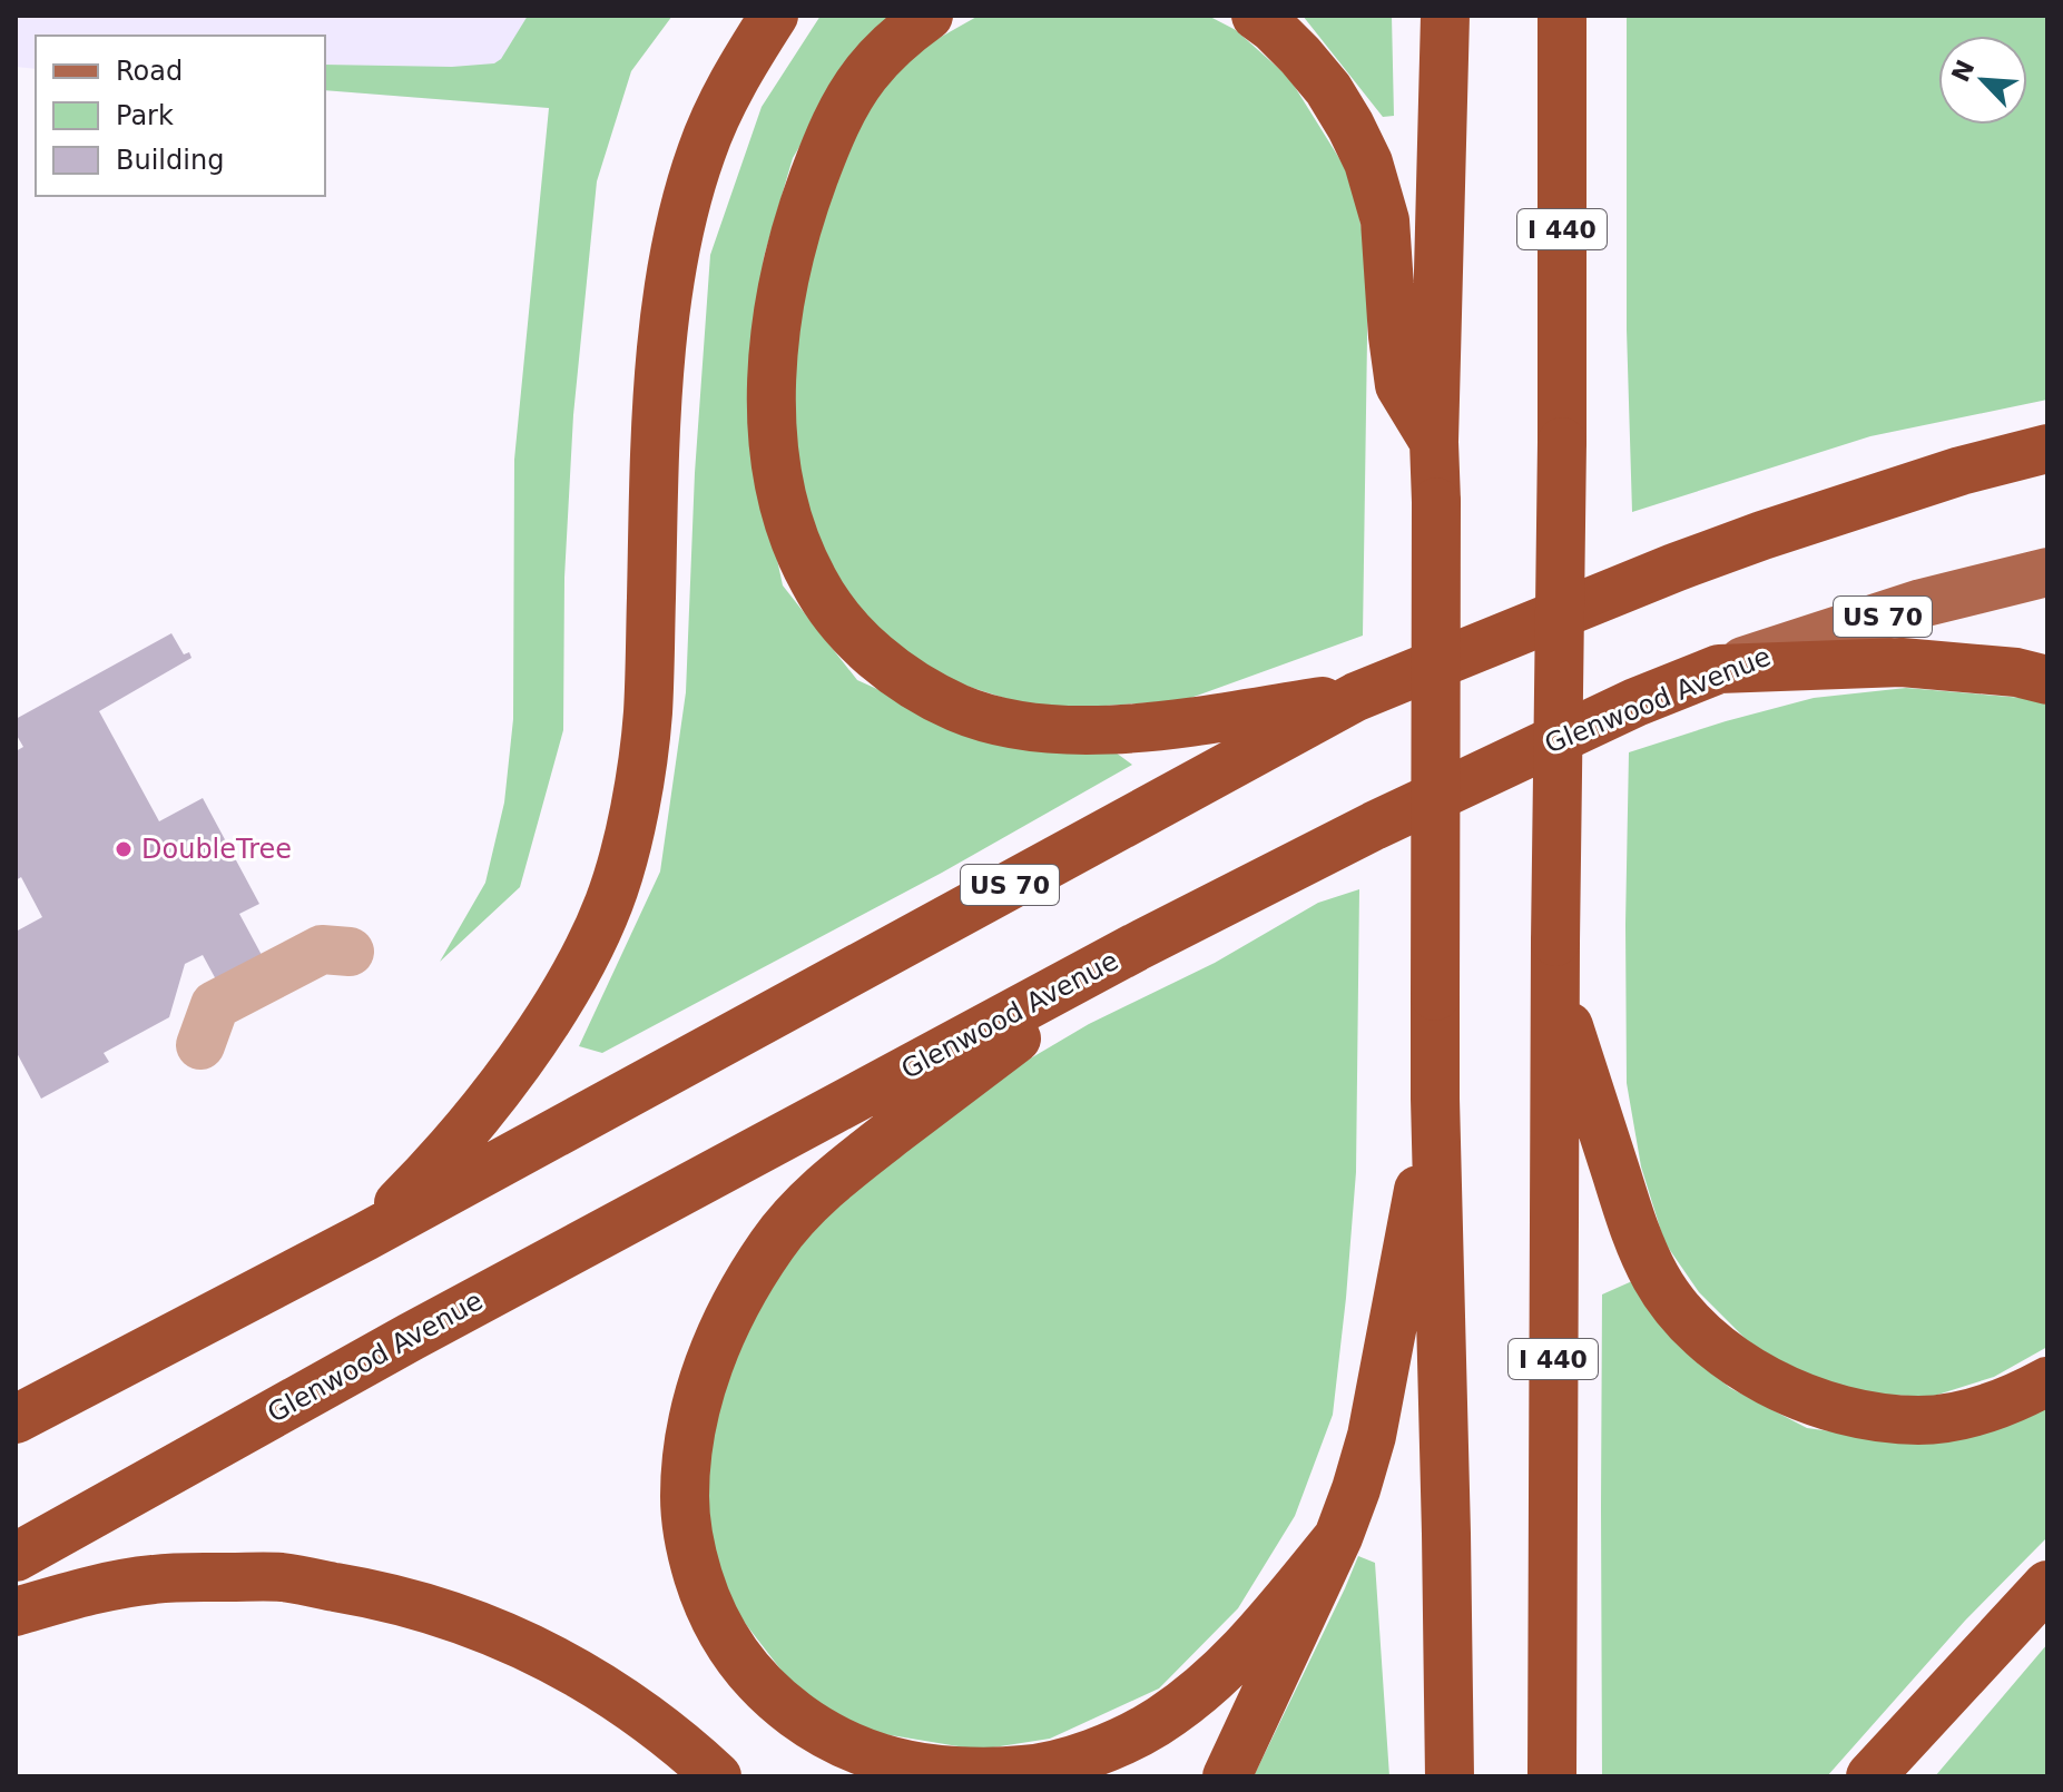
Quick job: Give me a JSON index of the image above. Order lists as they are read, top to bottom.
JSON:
{
  "streets": {
    "highway": ["I 440", "US 70", "Glenwood Avenue"]
  },
  "places": ["DoubleTree"],
  "legend": ["Road", "Park", "Building"],
  "north": "top left"
}
